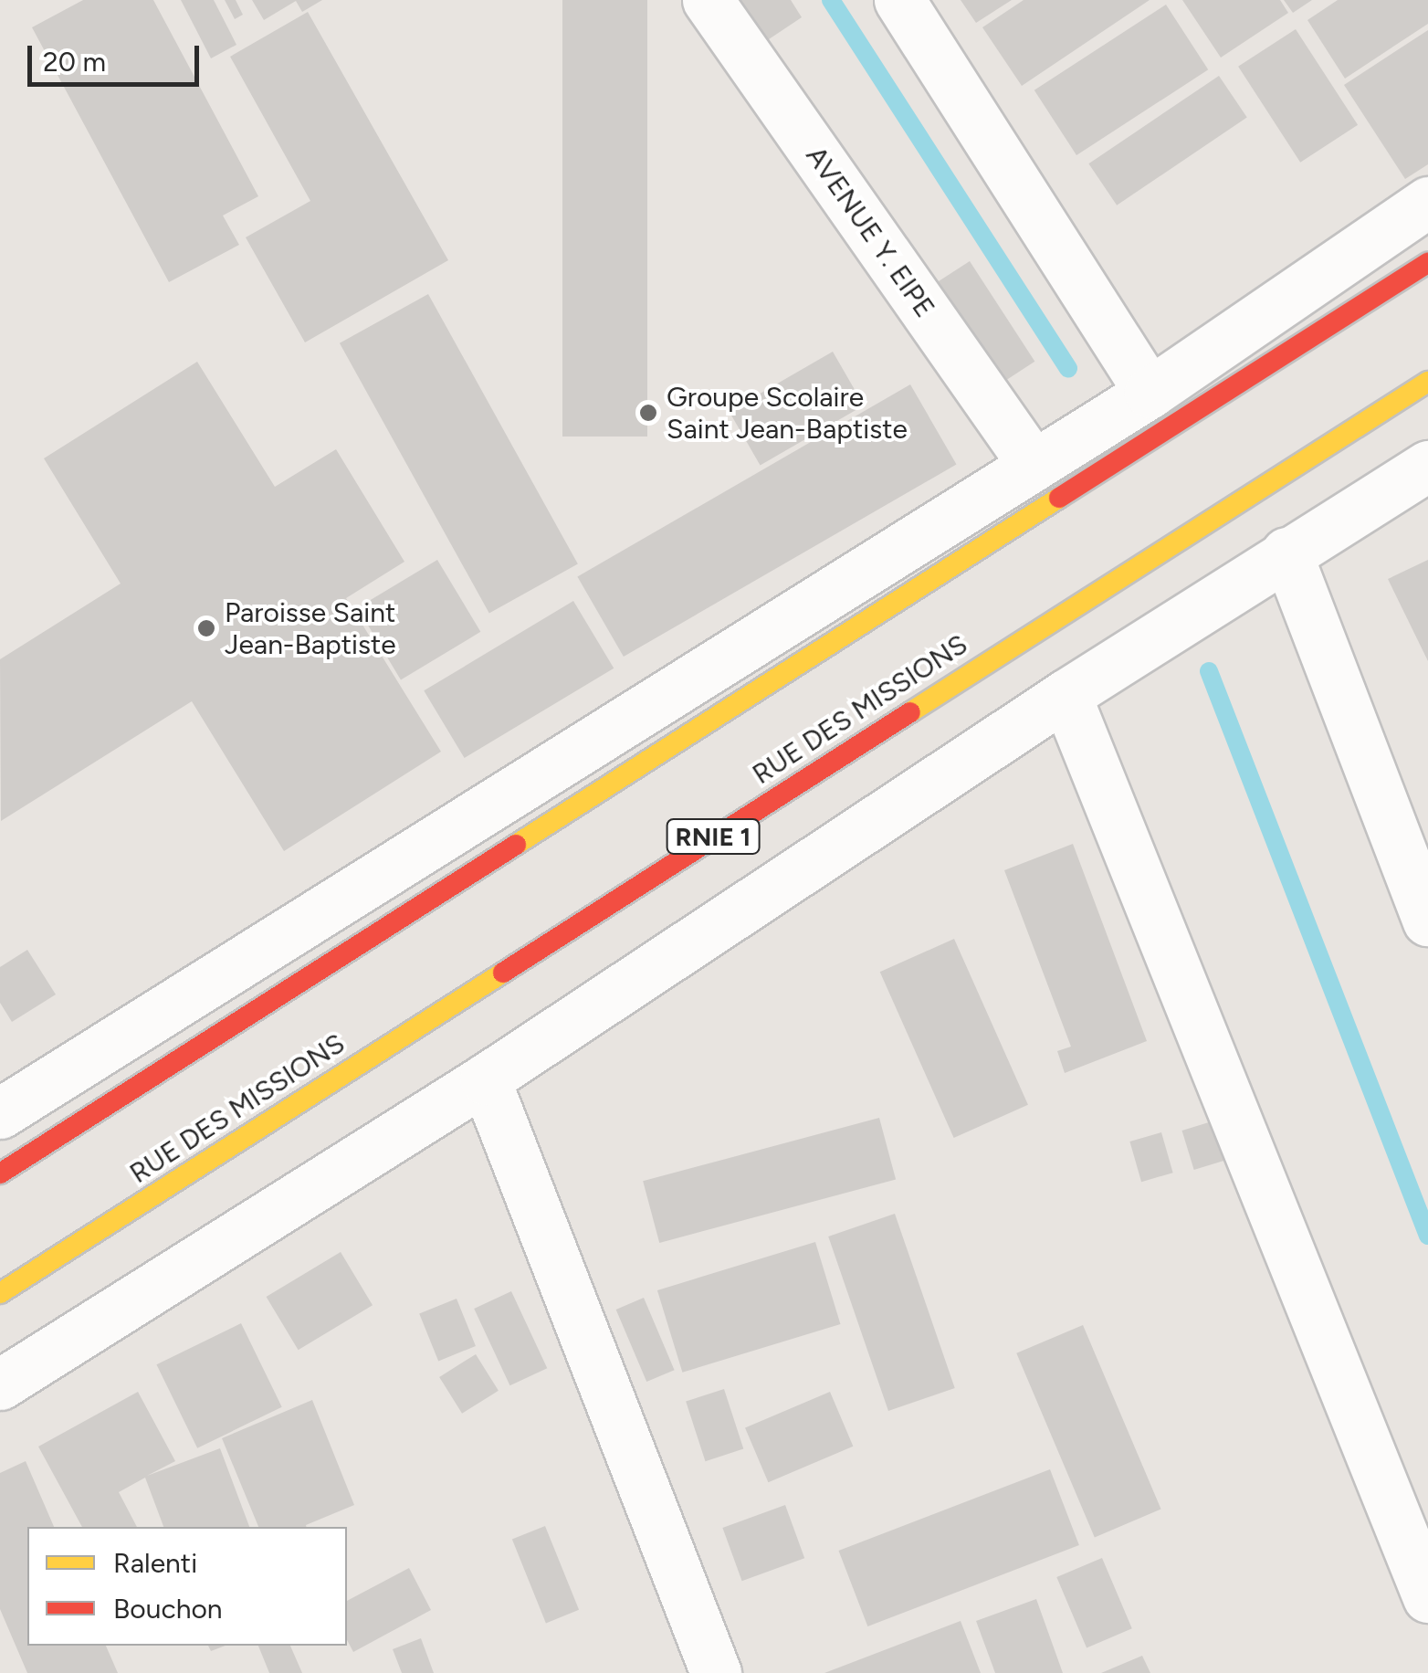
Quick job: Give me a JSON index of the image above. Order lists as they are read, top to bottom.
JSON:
{
  "streets": {
    "highway": ["RUE DES MISSIONS", "RNIE 1"],
    "street": ["AVENUE Y. EIPE"]
  },
  "places": ["Groupe Scolaire Saint Jean-Baptiste", "Paroisse Saint Jean-Baptiste"],
  "legend": ["Ralenti", "Bouchon"],
  "scale_bar": "20 m"
}
